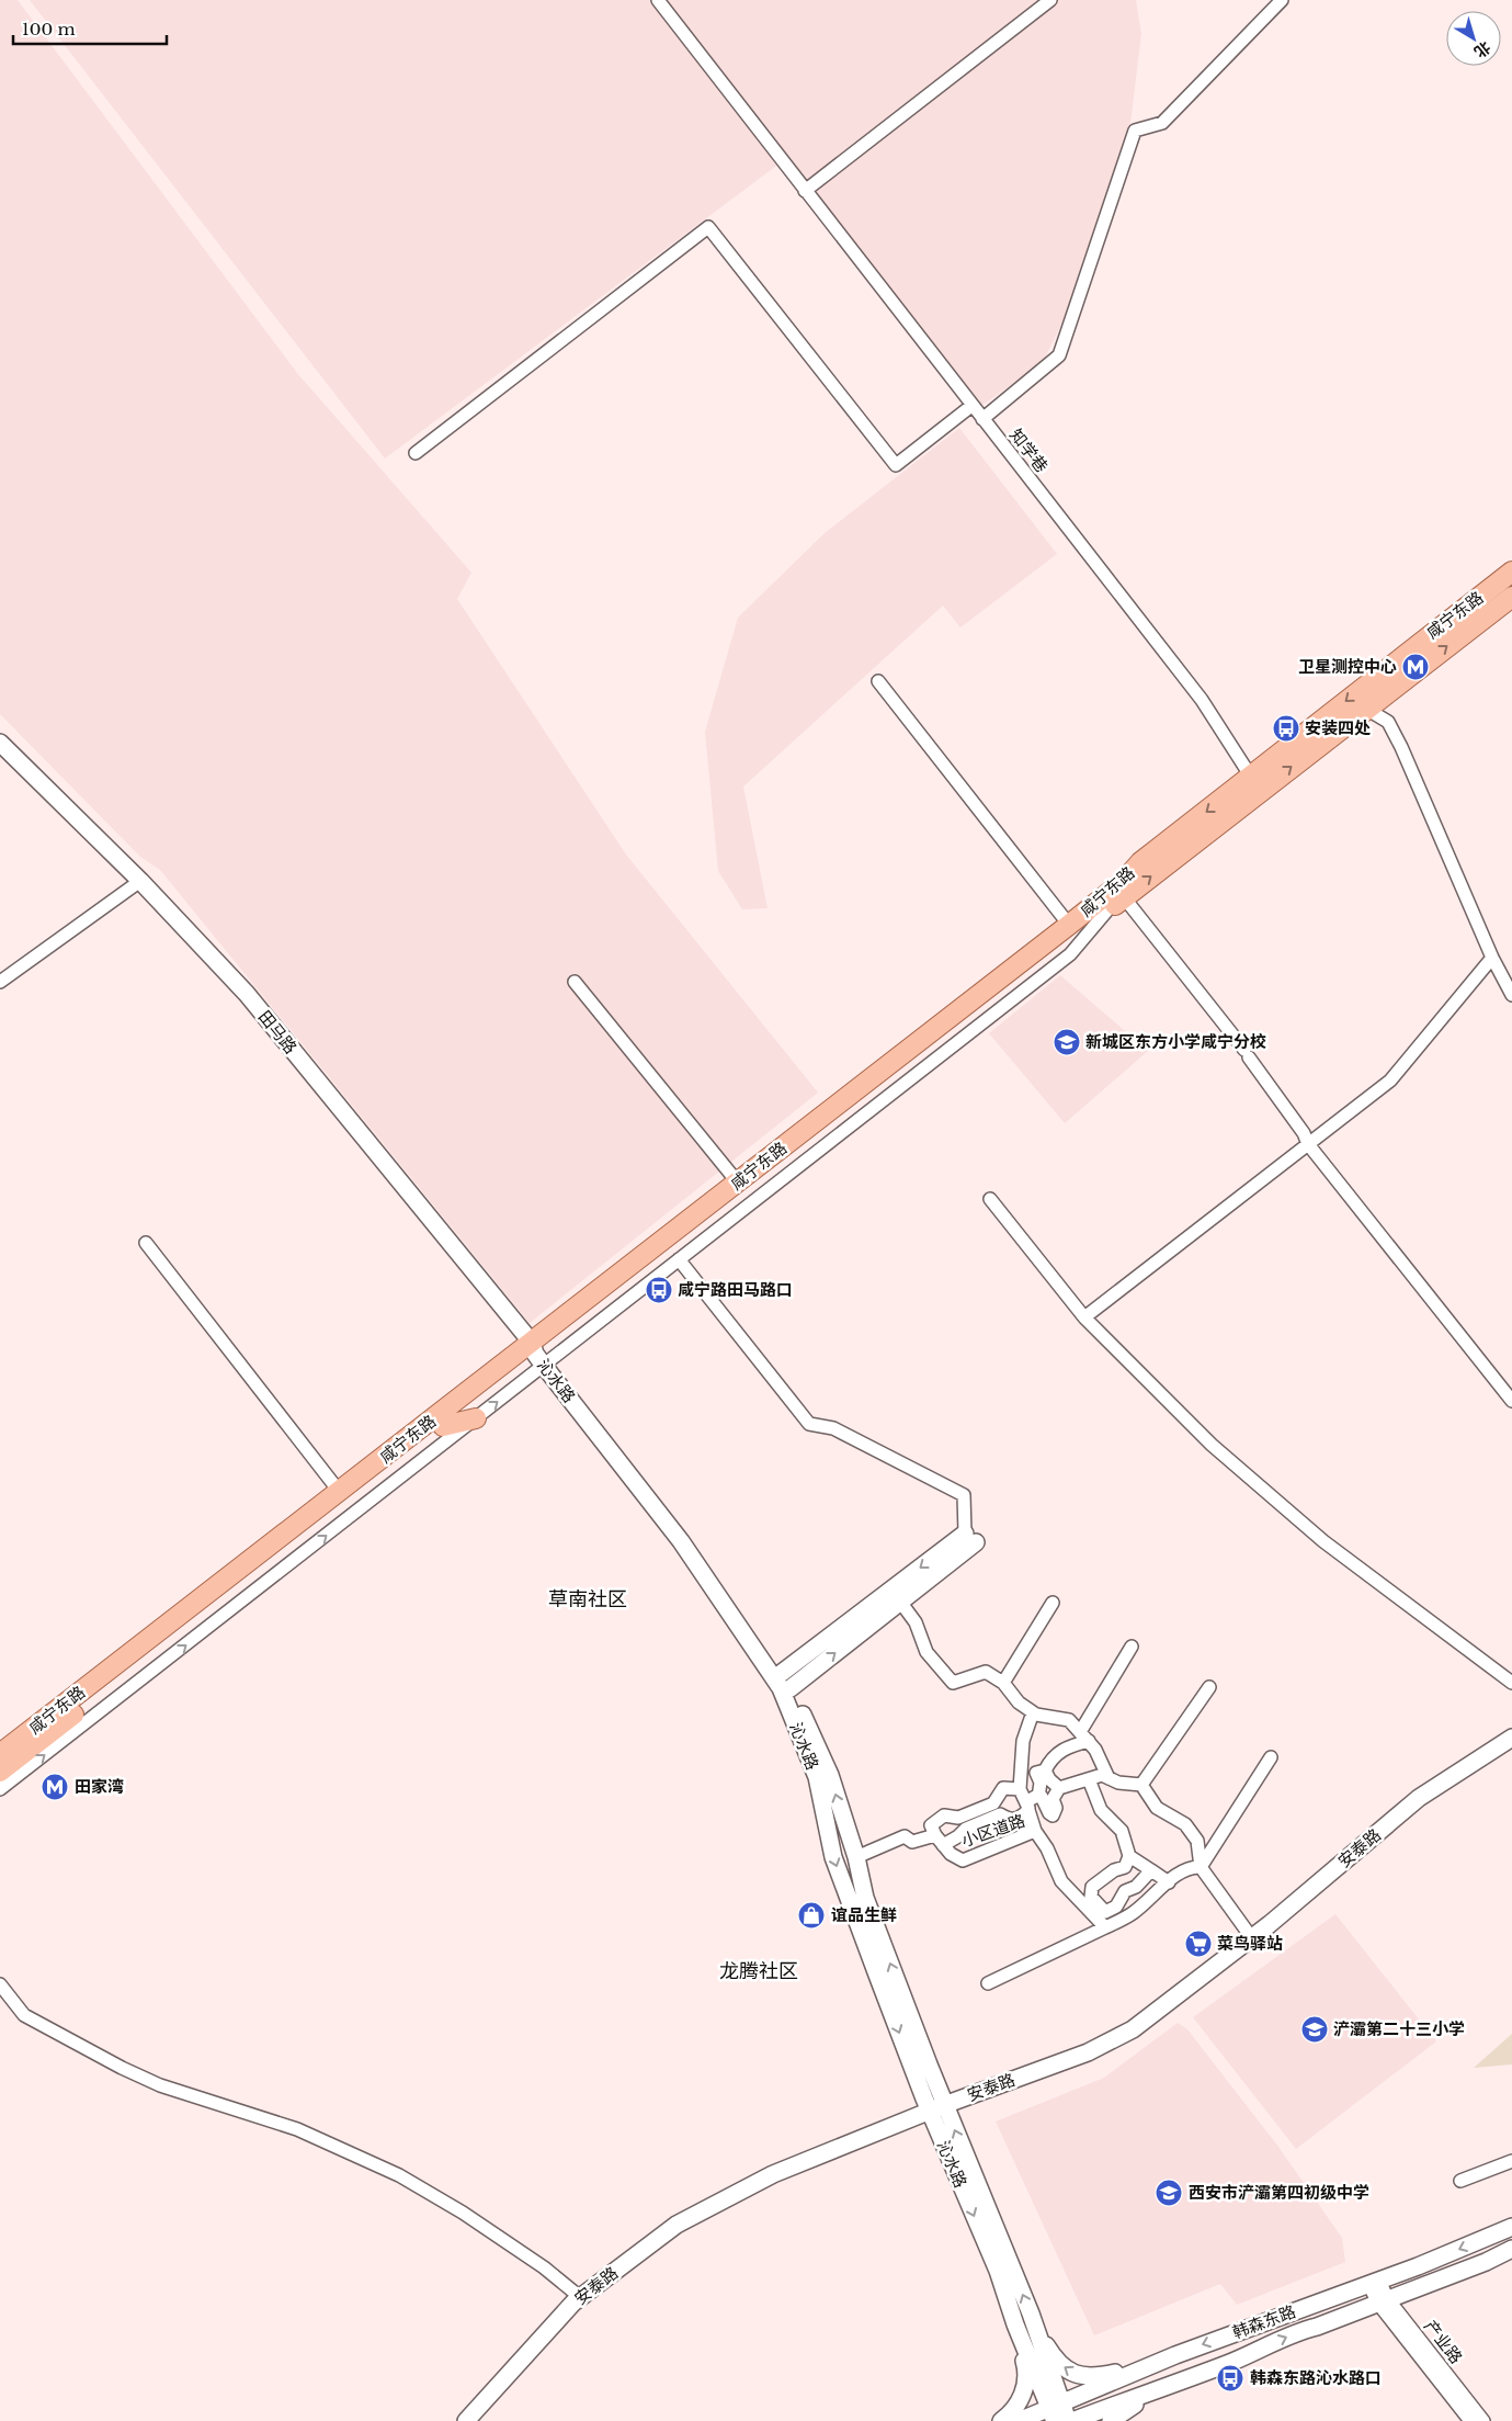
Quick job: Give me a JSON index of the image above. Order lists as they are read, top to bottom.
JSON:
{
  "streets": {
    "main road": [
      "咸宁东路",
      "田马路",
      "沁水路",
      "安泰路",
      "韩森东路"
    ],
    "street": ["知学巷", "小区道路", "产业路"]
  },
  "crossings": [
    ["知学巷", "咸宁东路"],
    ["咸宁东路", "田马路"],
    ["咸宁东路", "沁水路"],
    ["田马路", "沁水路"],
    ["沁水路", "小区道路"],
    ["沁水路", "安泰路"],
    ["沁水路", "韩森东路"],
    ["韩森东路", "产业路"]
  ],
  "districts": ["草南社区", "龙腾社区"],
  "places": {
    "metro station": ["卫星测控中心", "田家湾"],
    "bus stop": ["安装四处", "咸宁路田马路口", "韩森东路沁水路口"],
    "school or university": ["新城区东方小学咸宁分校", "浐灞第二十三小学", "西安市浐灞第四初级中学"],
    "shop": ["谊品生鲜"],
    "supermarket": ["菜鸟驿站"]
  },
  "scale_bar": "100 m",
  "north": "bottom right"
}
